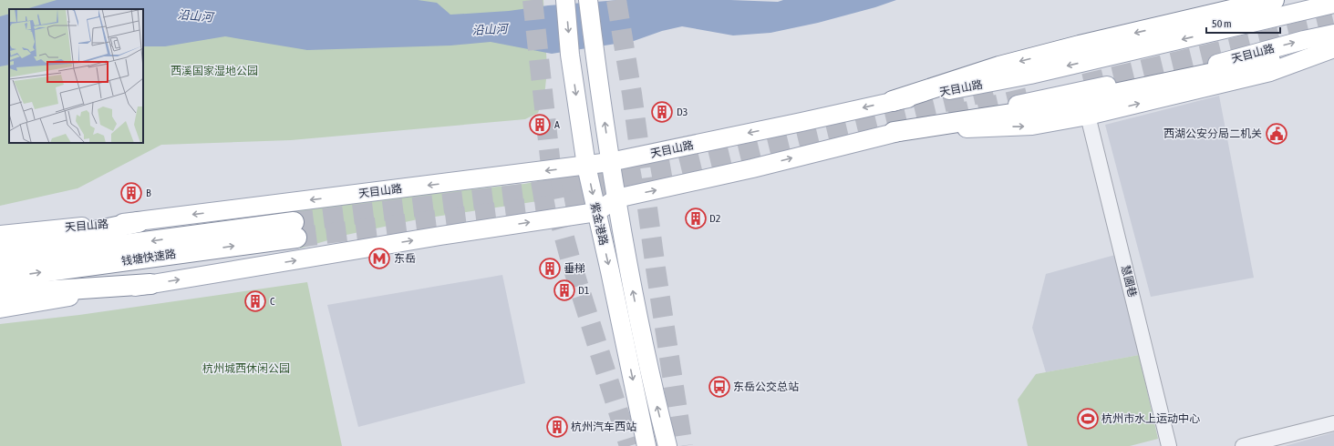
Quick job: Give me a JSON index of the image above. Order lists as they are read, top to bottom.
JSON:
{
  "streets": {
    "highway": ["钱塘快速路"],
    "main road": ["天目山路", "紫金港路"],
    "street": ["慧圃巷"]
  },
  "crossings": [
    ["天目山路", "紫金港路"],
    ["天目山路", "慧圃巷"]
  ],
  "water": ["沿山河"],
  "parks": ["西溪国家湿地公园", "杭州城西休闲公园"],
  "places": {
    "building": [
      "D3",
      "A",
      "B",
      "D2",
      "垂梯",
      "D1",
      "C",
      "杭州汽车西站"
    ],
    "public building": ["西湖公安分局二机关"],
    "metro station": ["东岳"],
    "bus stop": ["东岳公交总站"],
    "sports": ["杭州市水上运动中心"]
  },
  "scale_bar": "50 m"
}
